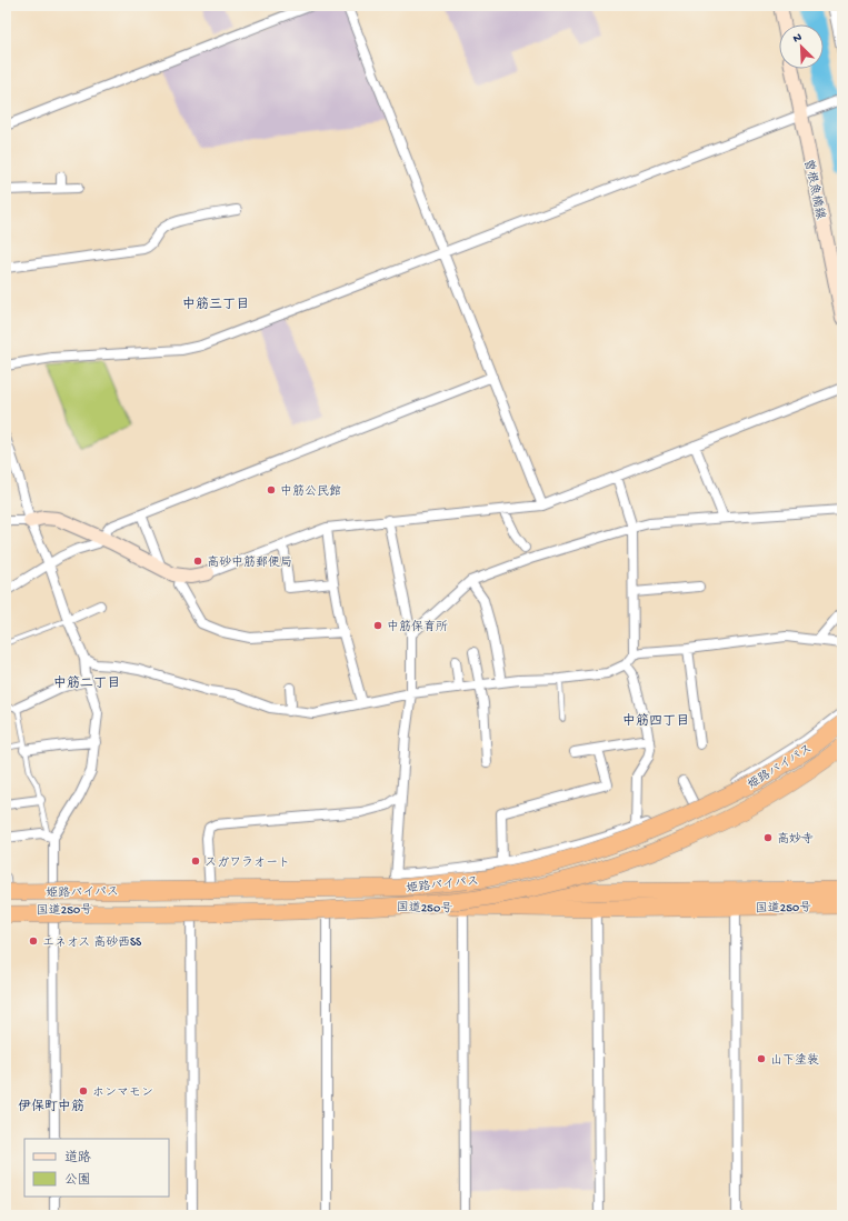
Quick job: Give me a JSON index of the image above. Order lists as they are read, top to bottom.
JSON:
{
  "streets": {
    "highway": ["姫路バイパス", "国道250号"],
    "main road": ["曽根魚橋線"]
  },
  "crossings": [
    ["姫路バイパス", "国道250号"]
  ],
  "districts": [
    "中筋三丁目",
    "中筋二丁目",
    "中筋四丁目",
    "伊保町中筋"
  ],
  "places": [
    "中筋公民館",
    "高砂中筋郵便局",
    "中筋保育所",
    "高妙寺",
    "スガワラオート",
    "エネオス 高砂西SS",
    "山下塗装",
    "ホンマモン"
  ],
  "legend": ["道路", "公園"],
  "north": "top left"
}
